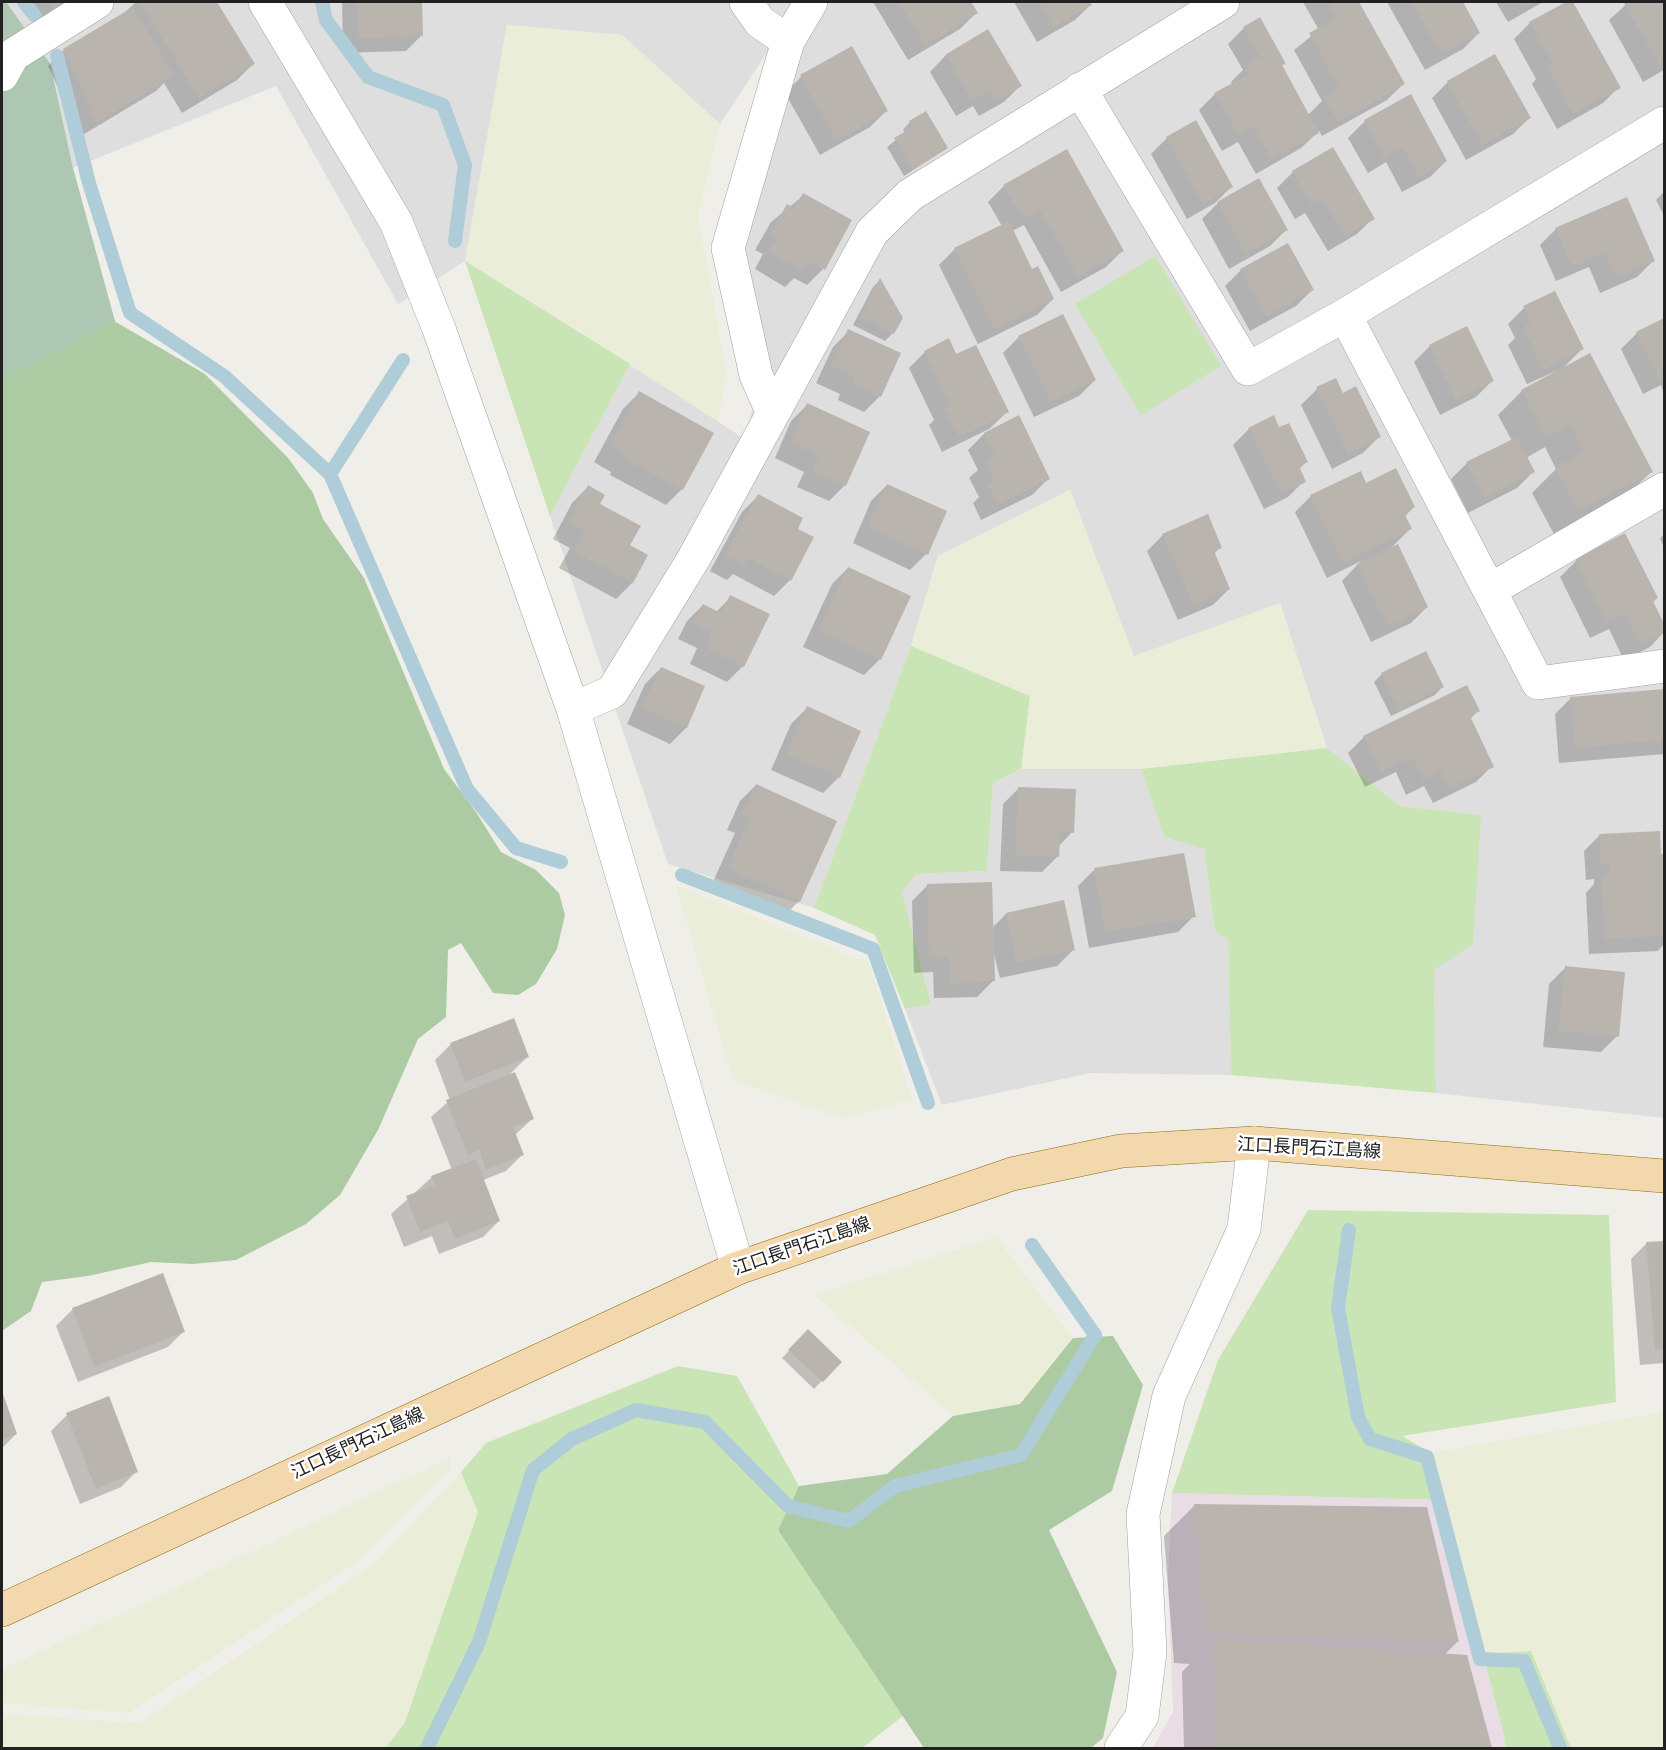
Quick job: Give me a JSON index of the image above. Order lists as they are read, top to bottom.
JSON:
{
  "streets": {
    "main road": ["江口長門石江島線"]
  }
}
